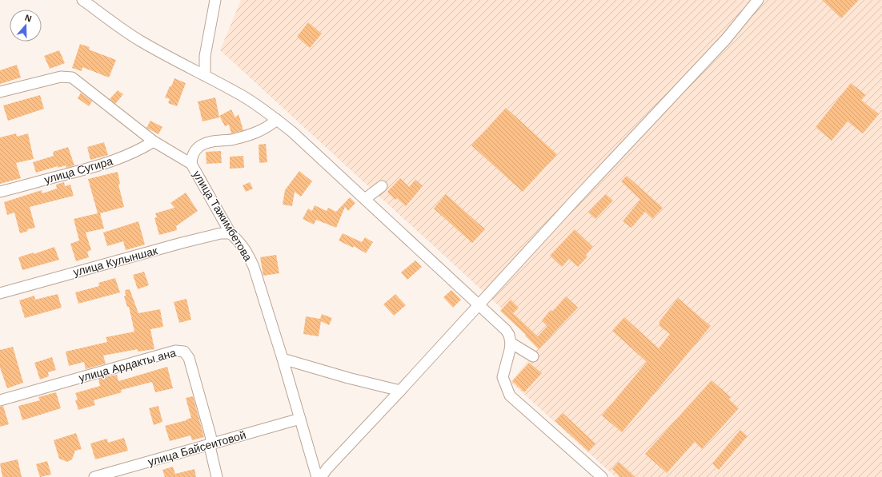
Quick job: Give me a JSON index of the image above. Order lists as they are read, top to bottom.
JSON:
{
  "streets": {
    "street": [
      "улица Сугира",
      "улица Тажимбетова",
      "улица Кулыншак",
      "улица Ардакты ана",
      "улица Байсеитовой"
    ]
  },
  "crossings": [
    ["улица Сугира", "улица Тажимбетова"],
    ["улица Тажимбетова", "улица Кулыншак"],
    ["улица Тажимбетова", "улица Байсеитовой"],
    ["улица Ардакты ана", "улица Байсеитовой"]
  ],
  "north": "top"
}
